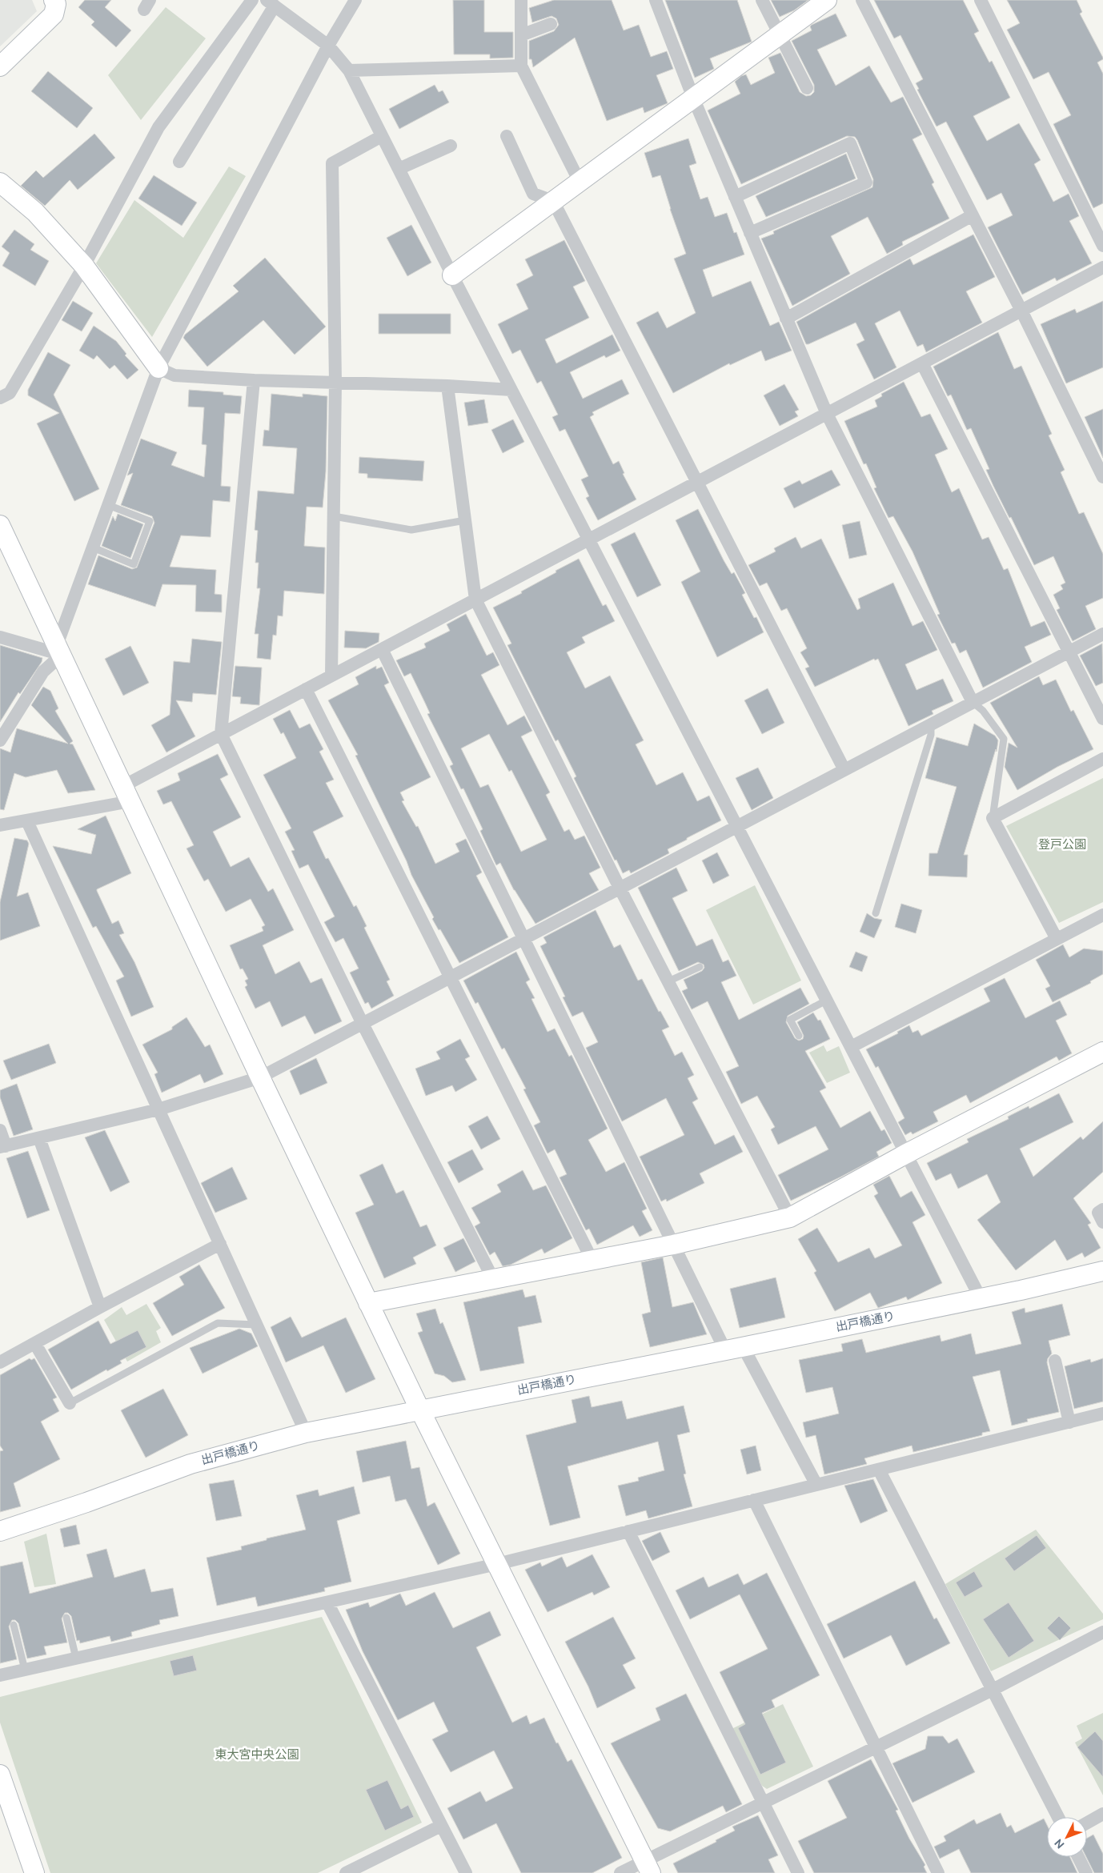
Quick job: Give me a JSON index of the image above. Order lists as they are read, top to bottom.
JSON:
{
  "streets": {
    "street": ["出戸橋通り"]
  },
  "parks": ["登戸公園", "東大宮中央公園"],
  "north": "bottom left"
}
